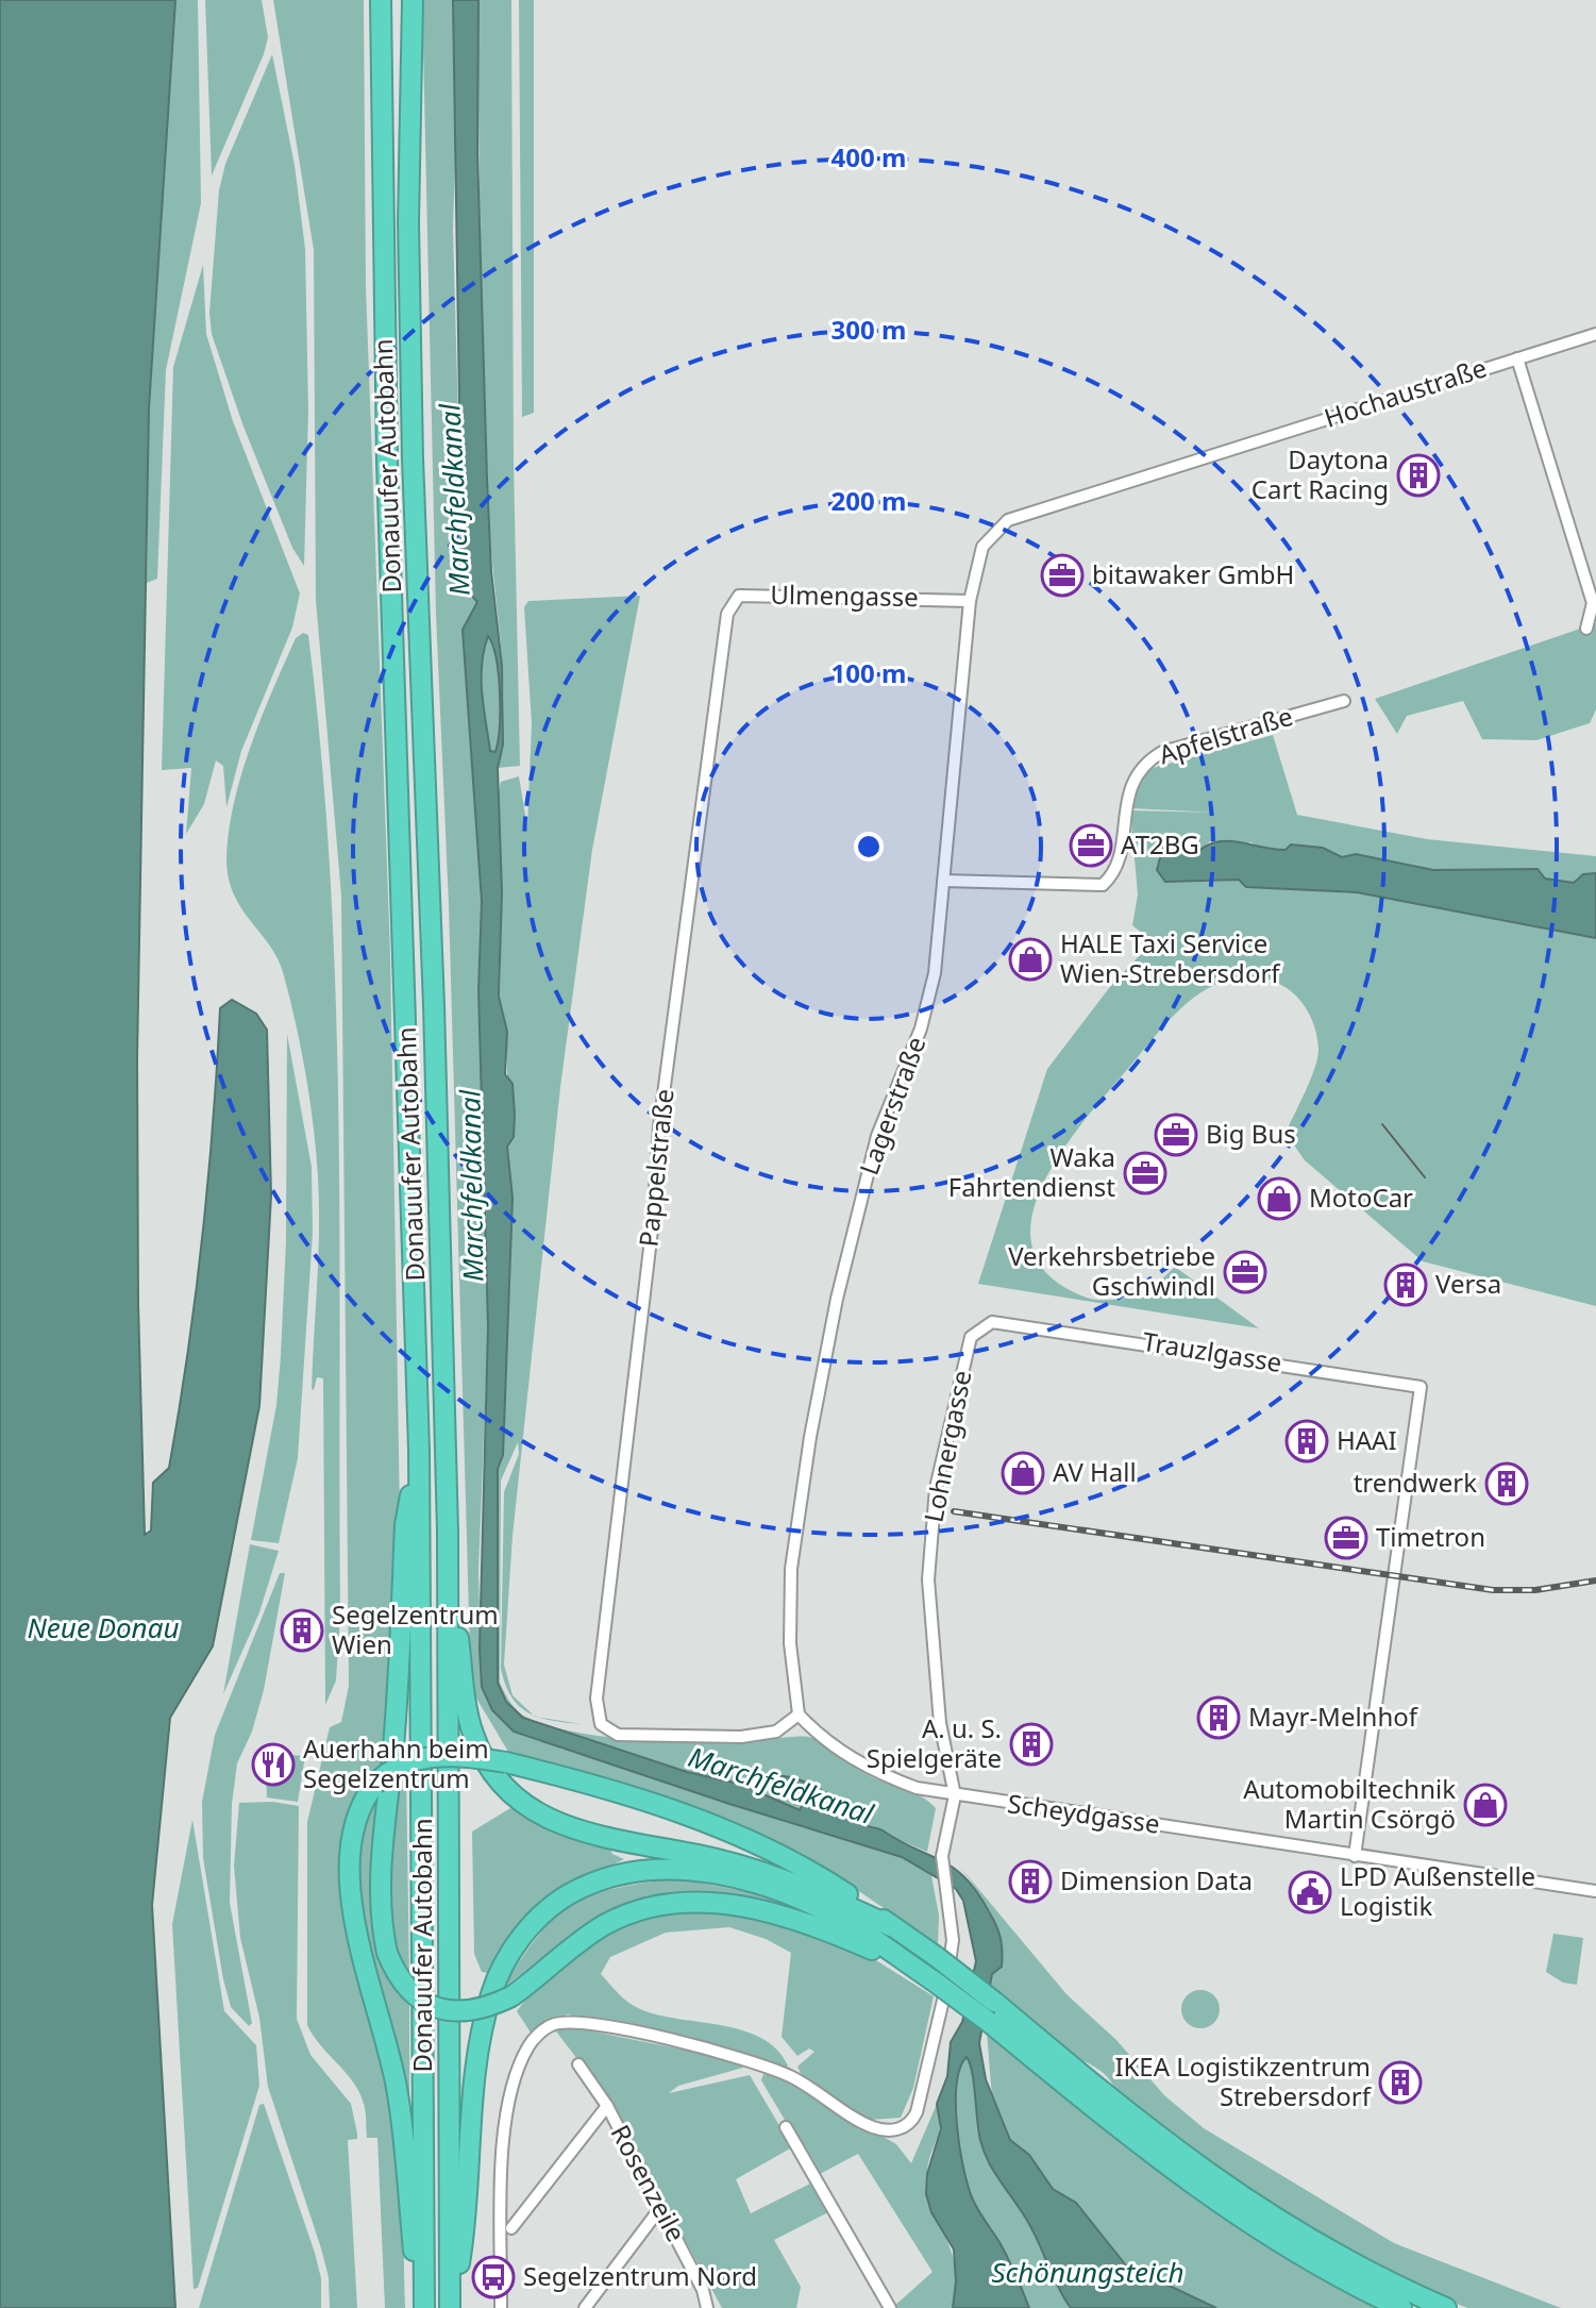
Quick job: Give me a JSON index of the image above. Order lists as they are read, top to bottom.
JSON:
{
  "streets": {
    "highway": ["Donauufer Autobahn"],
    "street": [
      "Hochaustraße",
      "Ulmengasse",
      "Apfelstraße",
      "Lagerstraße",
      "Pappelstraße",
      "Trauzlgasse",
      "Lohnergasse",
      "Scheydgasse",
      "Rosenzeile"
    ]
  },
  "crossings": [
    ["Hochaustraße", "Lagerstraße"],
    ["Ulmengasse", "Lagerstraße"],
    ["Ulmengasse", "Pappelstraße"],
    ["Apfelstraße", "Lagerstraße"],
    ["Lagerstraße", "Pappelstraße"],
    ["Lagerstraße", "Scheydgasse"],
    ["Pappelstraße", "Scheydgasse"],
    ["Trauzlgasse", "Lohnergasse"],
    ["Trauzlgasse", "Scheydgasse"],
    ["Lohnergasse", "Scheydgasse"]
  ],
  "water": ["Marchfeldkanal", "Neue Donau", "Schönungsteich"],
  "places": {
    "building": [
      "Daytona Cart Racing",
      "Versa",
      "HAAI",
      "trendwerk",
      "Segelzentrum Wien",
      "Mayr-Melnhof",
      "A. u. S. Spielgeräte",
      "Dimension Data",
      "IKEA Logistikzentrum Strebersdorf"
    ],
    "office": [
      "bitawaker GmbH",
      "AT2BG",
      "Big Bus",
      "Waka Fahrtendienst",
      "Verkehrsbetriebe Gschwindl",
      "Timetron"
    ],
    "shop": [
      "HALE Taxi Service Wien-Strebersdorf",
      "MotoCar",
      "AV Hall",
      "Automobiltechnik Martin Csörgö"
    ],
    "restaurant": ["Auerhahn beim Segelzentrum"],
    "public building": ["LPD Außenstelle Logistik"],
    "bus stop": ["Segelzentrum Nord"]
  },
  "rings": [
    "400 m",
    "300 m",
    "200 m",
    "100 m"
  ]
}
